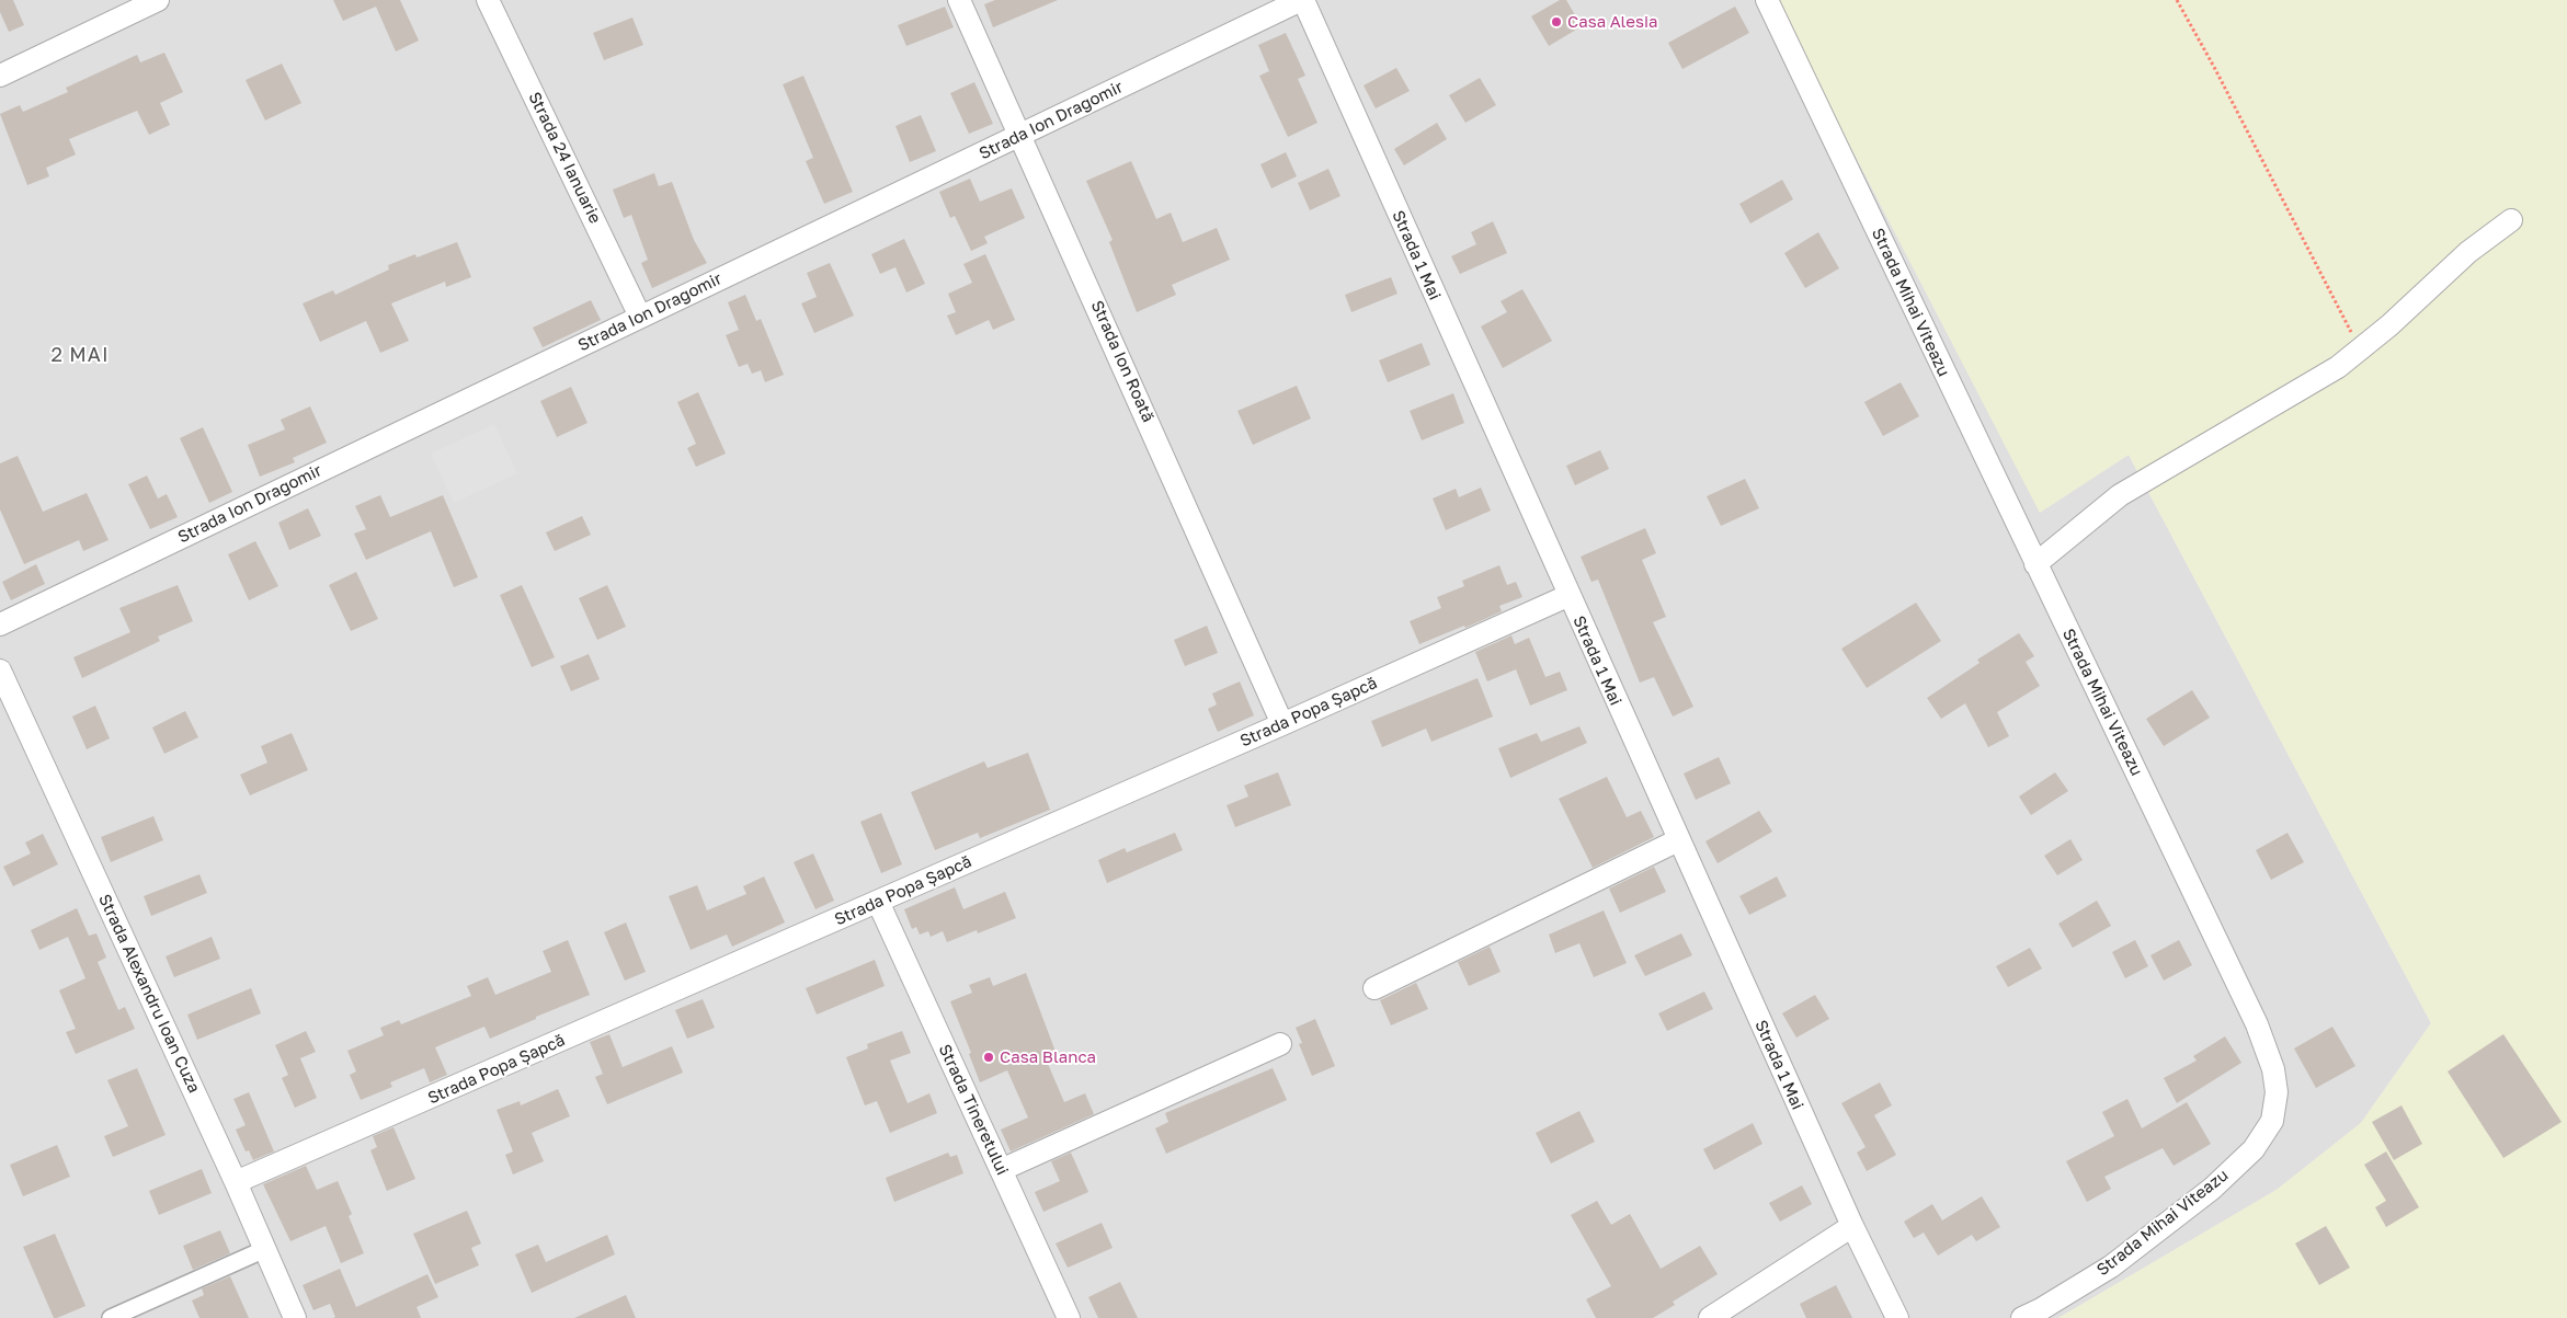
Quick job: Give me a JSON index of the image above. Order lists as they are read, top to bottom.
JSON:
{
  "streets": {
    "street": [
      "Strada Ion Dragomir",
      "Strada 24 Ianuarie",
      "Strada 1 Mai",
      "Strada Mihai Viteazu",
      "Strada Ion Roată",
      "Strada Popa Șapcă",
      "Strada Alexandru Ioan Cuza",
      "Strada Tineretului"
    ]
  },
  "crossings": [
    ["Strada Ion Dragomir", "Strada 24 Ianuarie"],
    ["Strada Ion Dragomir", "Strada 1 Mai"],
    ["Strada Ion Dragomir", "Strada Ion Roată"],
    ["Strada 1 Mai", "Strada Popa Șapcă"],
    ["Strada Ion Roată", "Strada Popa Șapcă"],
    ["Strada Popa Șapcă", "Strada Alexandru Ioan Cuza"],
    ["Strada Popa Șapcă", "Strada Tineretului"]
  ],
  "districts": ["2 MAI"],
  "places": ["Casa Alesia", "Casa Blanca"]
}
